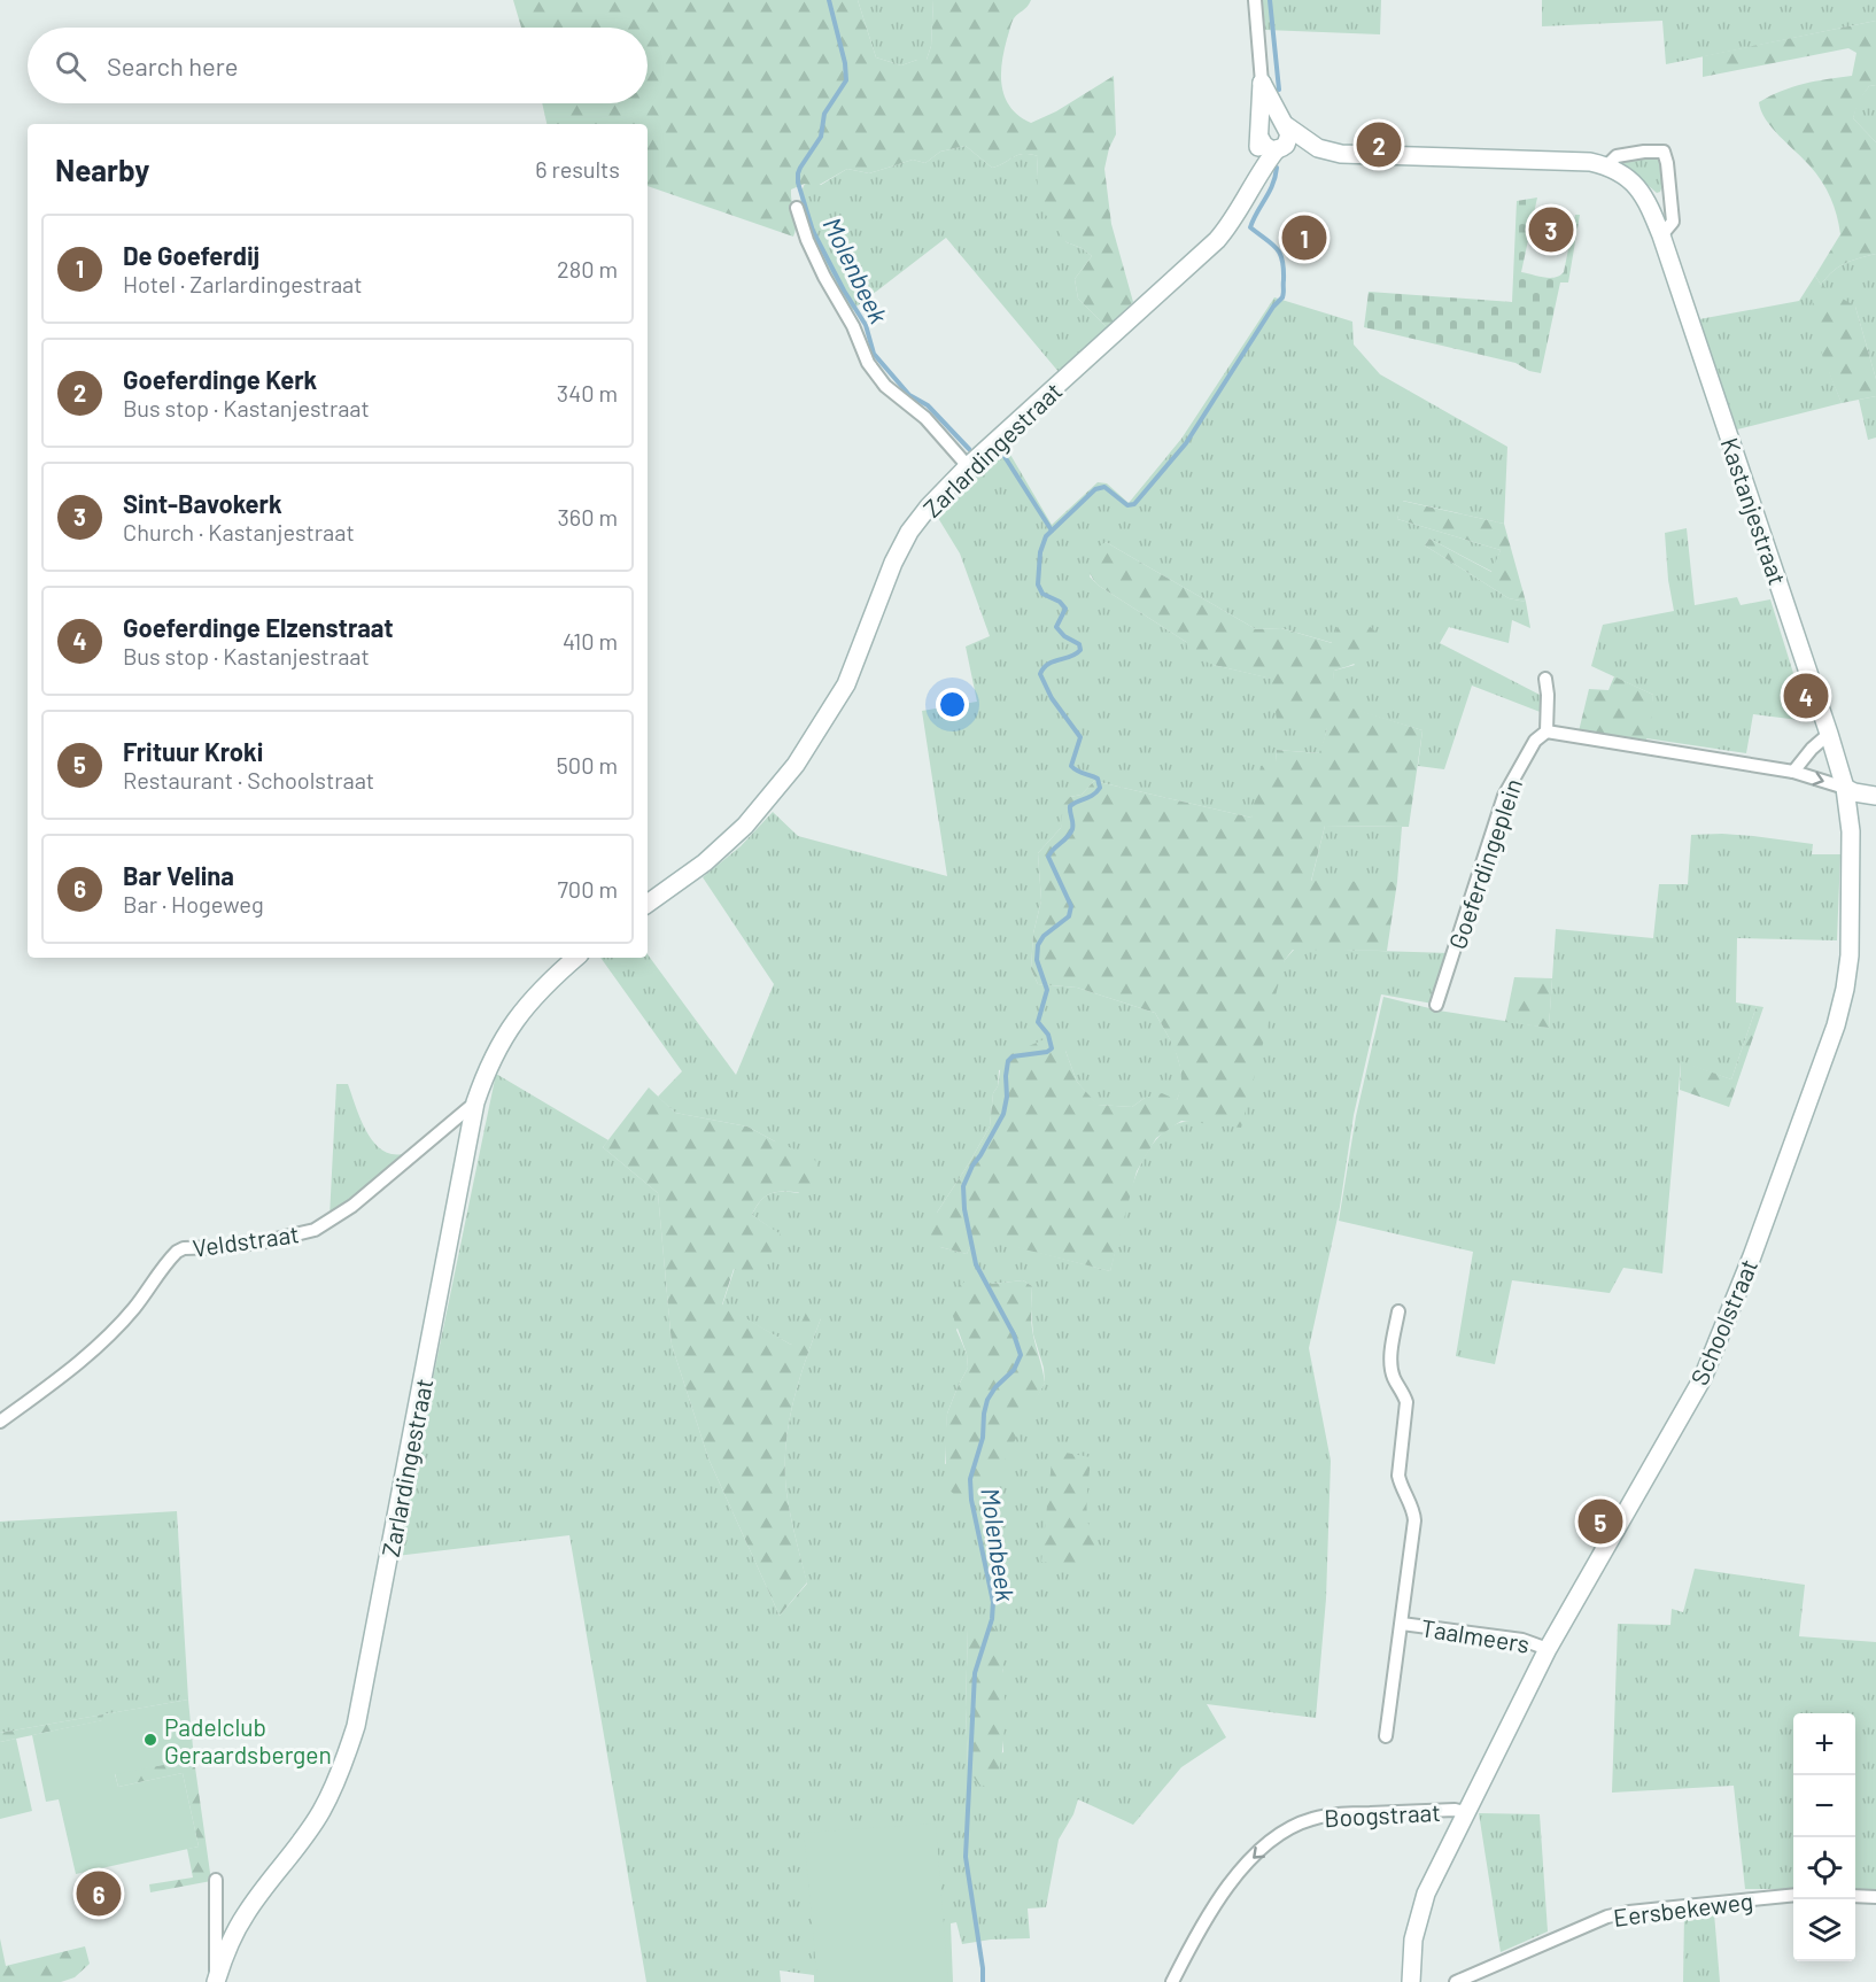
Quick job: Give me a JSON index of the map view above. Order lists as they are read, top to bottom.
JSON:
{
  "streets": {
    "street": [
      "Zarlardingestraat",
      "Kastanjestraat",
      "Goeferdingeplein",
      "Veldstraat",
      "Schoolstraat",
      "Taalmeers",
      "Boogstraat",
      "Eersbekeweg"
    ]
  },
  "crossings": [
    ["Zarlardingestraat", "Kastanjestraat"],
    ["Zarlardingestraat", "Veldstraat"],
    ["Kastanjestraat", "Schoolstraat"],
    ["Schoolstraat", "Taalmeers"],
    ["Schoolstraat", "Boogstraat"]
  ],
  "one_way": ["Boogstraat"],
  "water": ["Molenbeek"],
  "places": ["Padelclub Geraardsbergen"],
  "page": {
    "search": "Search here",
    "pins": [
      "2",
      "3",
      "1",
      "4",
      "5",
      "6"
    ],
    "heading": ["Nearby", "6 results"],
    "list": [
      {
        "mark": "1",
        "name": "De Goeferdij",
        "note": "Hotel · Zarlardingestraat",
        "value": "280 m"
      },
      {
        "mark": "2",
        "name": "Goeferdinge Kerk",
        "note": "Bus stop · Kastanjestraat",
        "value": "340 m"
      },
      {
        "mark": "3",
        "name": "Sint-Bavokerk",
        "note": "Church · Kastanjestraat",
        "value": "360 m"
      },
      {
        "mark": "4",
        "name": "Goeferdinge Elzenstraat",
        "note": "Bus stop · Kastanjestraat",
        "value": "410 m"
      },
      {
        "mark": "5",
        "name": "Frituur Kroki",
        "note": "Restaurant · Schoolstraat",
        "value": "500 m"
      },
      {
        "mark": "6",
        "name": "Bar Velina",
        "note": "Bar · Hogeweg",
        "value": "700 m"
      }
    ],
    "map_buttons": ["+", "−"]
  }
}
